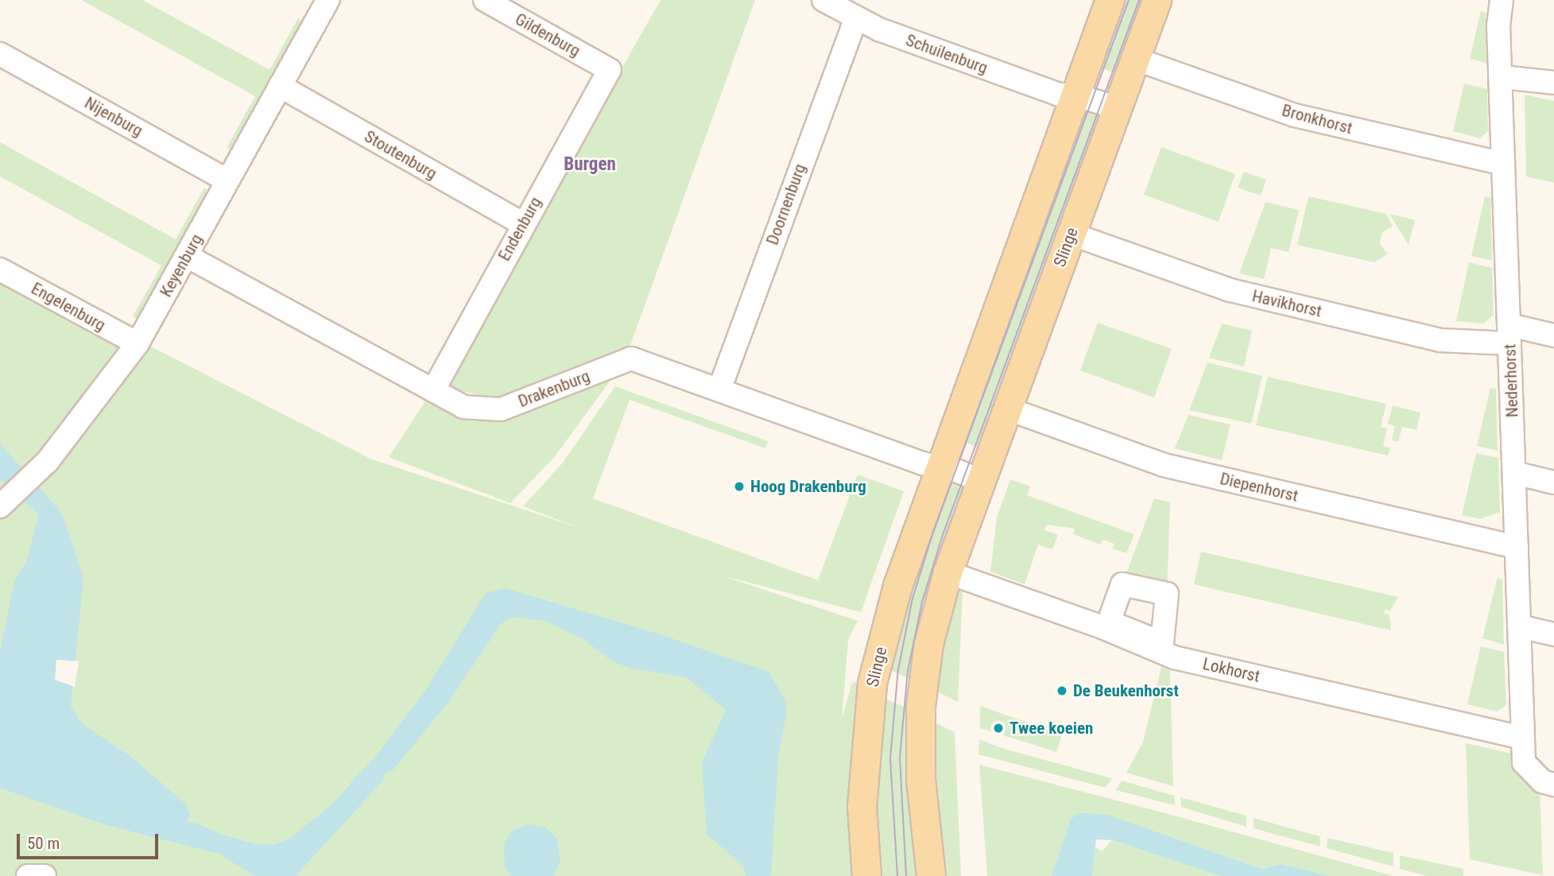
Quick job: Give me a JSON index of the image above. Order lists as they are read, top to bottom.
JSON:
{
  "streets": {
    "main road": ["Slinge"],
    "street": [
      "Gildenburg",
      "Schuilenburg",
      "Nijenburg",
      "Bronkhorst",
      "Stoutenburg",
      "Doornenburg",
      "Endenburg",
      "Keyenburg",
      "Havikhorst",
      "Engelenburg",
      "Nederhorst",
      "Drakenburg",
      "Diepenhorst",
      "Lokhorst"
    ]
  },
  "crossings": [
    ["Gildenburg", "Endenburg"],
    ["Schuilenburg", "Doornenburg"],
    ["Schuilenburg", "Slinge"],
    ["Nijenburg", "Keyenburg"],
    ["Bronkhorst", "Slinge"],
    ["Bronkhorst", "Nederhorst"],
    ["Stoutenburg", "Endenburg"],
    ["Stoutenburg", "Keyenburg"],
    ["Doornenburg", "Drakenburg"],
    ["Endenburg", "Drakenburg"],
    ["Slinge", "Havikhorst"],
    ["Slinge", "Drakenburg"],
    ["Slinge", "Diepenhorst"],
    ["Slinge", "Lokhorst"],
    ["Keyenburg", "Engelenburg"],
    ["Keyenburg", "Drakenburg"],
    ["Havikhorst", "Nederhorst"],
    ["Nederhorst", "Diepenhorst"],
    ["Nederhorst", "Lokhorst"]
  ],
  "districts": ["Burgen"],
  "places": ["Hoog Drakenburg", "De Beukenhorst", "Twee koeien"],
  "scale_bar": "50 m"
}
